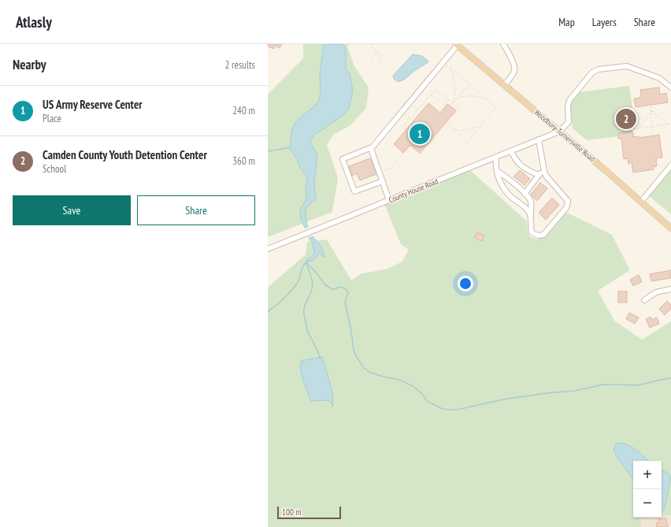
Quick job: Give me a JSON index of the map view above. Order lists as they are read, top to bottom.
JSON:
{
  "streets": {
    "main road": ["Woodbury-Turnersville Road"],
    "street": ["County House Road"]
  },
  "crossings": [
    ["Woodbury-Turnersville Road", "County House Road"]
  ],
  "scale_bar": "100 m",
  "page": {
    "header": "Atlasly",
    "nav": ["Map", "Layers", "Share"],
    "heading": ["Nearby", "2 results"],
    "list": [
      {
        "mark": "1",
        "name": "US Army Reserve Center",
        "note": "Place",
        "value": "240 m"
      },
      {
        "mark": "2",
        "name": "Camden County Youth Detention Center",
        "note": "School",
        "value": "360 m"
      }
    ],
    "pins": ["2", "1"],
    "buttons": ["Save", "Share"],
    "map_buttons": ["+", "−"],
    "scale": "100 m"
  }
}
